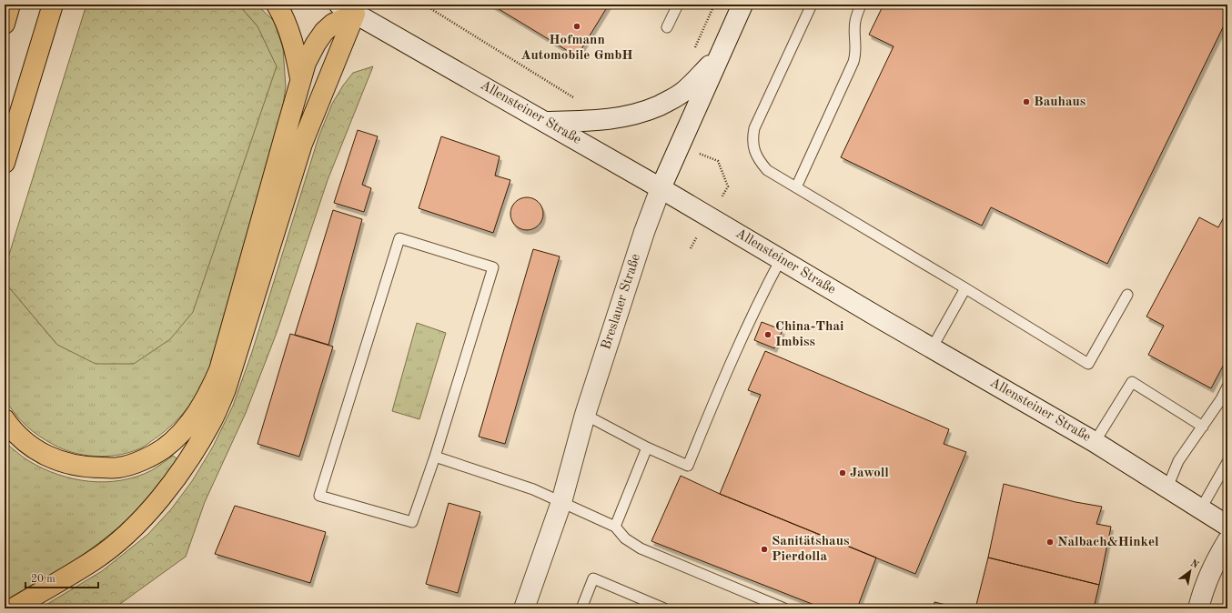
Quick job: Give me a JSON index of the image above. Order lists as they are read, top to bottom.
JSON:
{
  "streets": {
    "street": ["Allensteiner Straße", "Breslauer Straße"]
  },
  "crossings": [
    ["Allensteiner Straße", "Breslauer Straße"]
  ],
  "places": [
    "Hofmann Automobile GmbH",
    "Bauhaus",
    "China-Thai Imbiss",
    "Jawoll",
    "Nalbach&Hinkel",
    "Sanitätshaus Pierdolla"
  ],
  "scale_bar": "20 m",
  "north": "top right"
}
